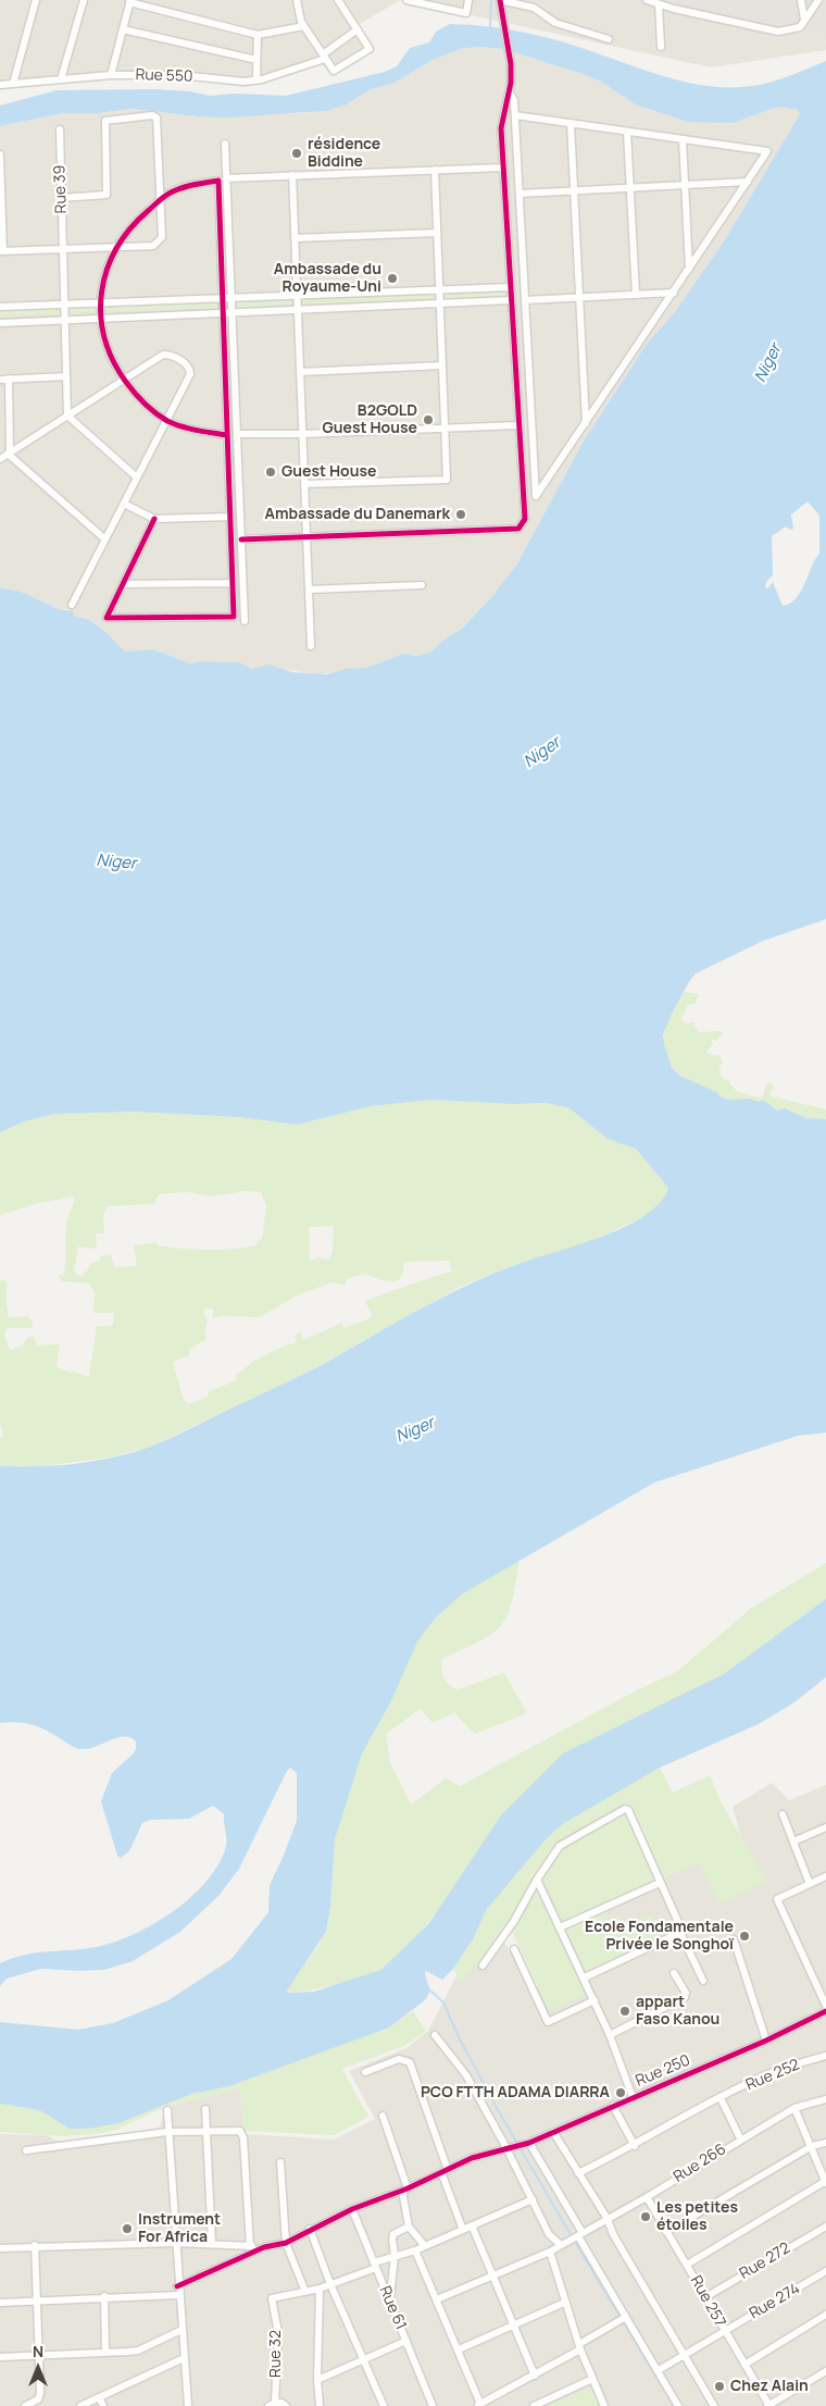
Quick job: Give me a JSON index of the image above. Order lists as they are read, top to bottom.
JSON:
{
  "streets": {
    "street": [
      "Rue 550",
      "Rue 39",
      "Rue 250",
      "Rue 252",
      "Rue 266",
      "Rue 272",
      "Rue 257",
      "Rue 274",
      "Rue 61",
      "Rue 32"
    ]
  },
  "crossings": [
    ["Rue 250", "Rue 61"],
    ["Rue 266", "Rue 257"],
    ["Rue 272", "Rue 257"],
    ["Rue 257", "Rue 274"]
  ],
  "water": ["Niger"],
  "places": [
    "résidence Biddine",
    "Ambassade du Royaume-Uni",
    "B2GOLD Guest House",
    "Guest House",
    "Ambassade du Danemark",
    "Ecole Fondamentale Privée le Songhoï",
    "appart Faso Kanou",
    "PCO FTTH ADAMA DIARRA",
    "Les petites étoiles",
    "Instrument For Africa",
    "Chez Alain"
  ],
  "north": "top"
}
